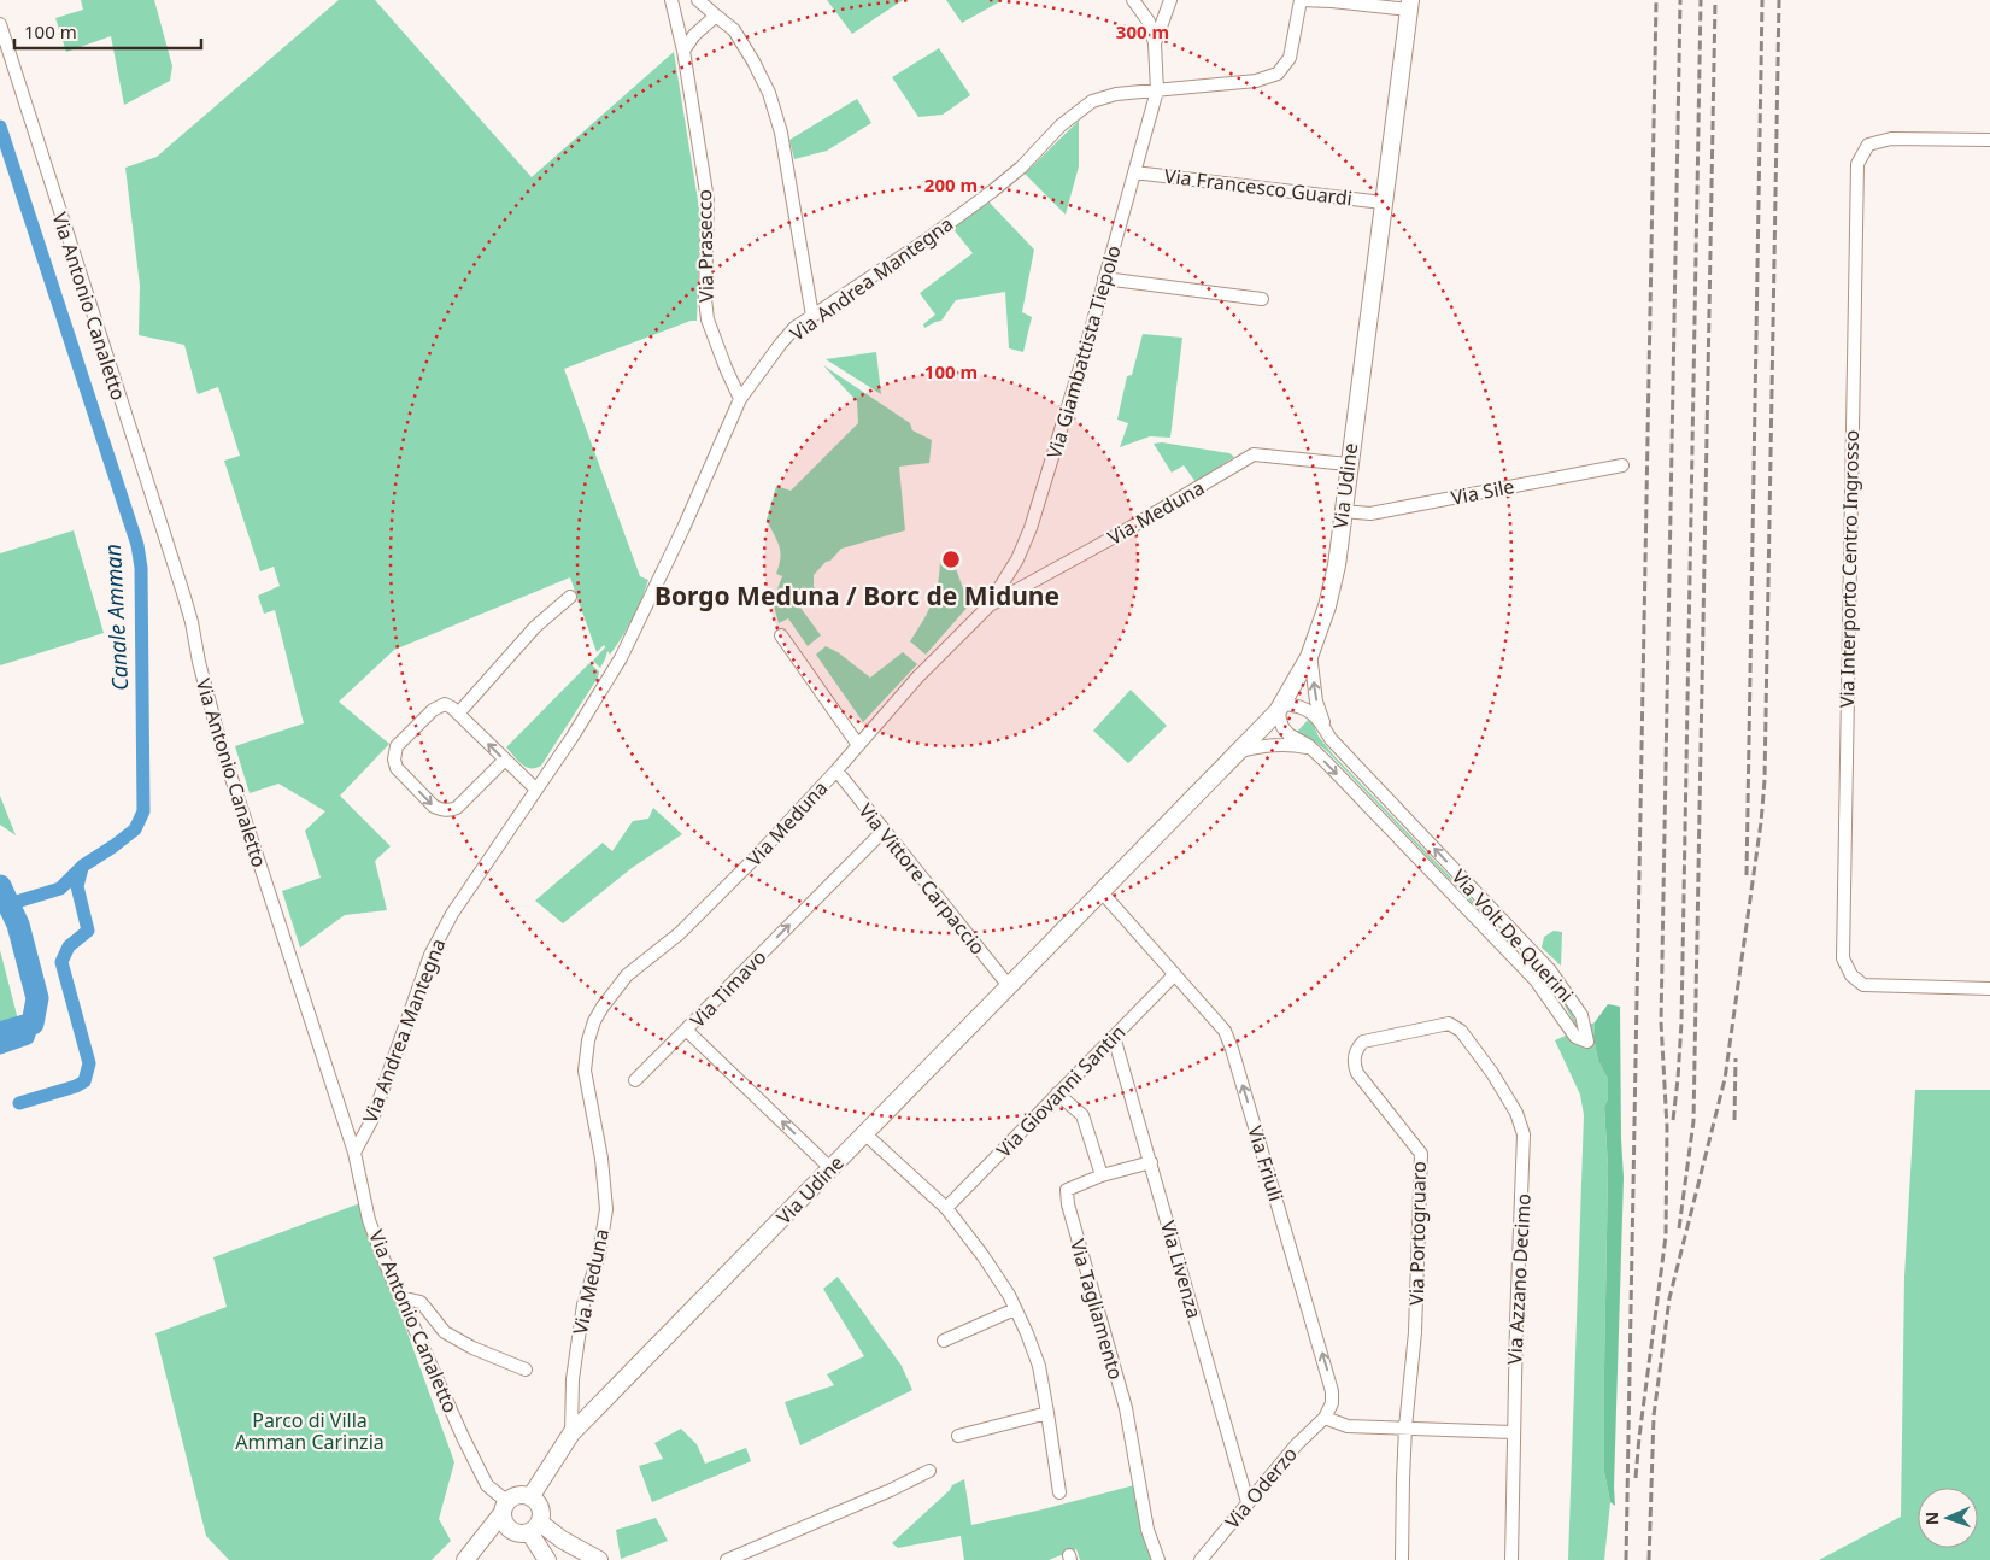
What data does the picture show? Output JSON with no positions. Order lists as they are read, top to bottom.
{
  "streets": {
    "main road": ["Via Udine"],
    "street": [
      "Via Francesco Guardi",
      "Via Prasecco",
      "Via Andrea Mantegna",
      "Via Antonio Canaletto",
      "Via Giambattista Tiepolo",
      "Via Sile",
      "Via Meduna",
      "Via Interporto Centro Ingrosso",
      "Via Vittore Carpaccio",
      "Via Volt De Querini",
      "Via Timavo",
      "Via Giovanni Santin",
      "Via Friuli",
      "Via Portogruaro",
      "Via Livenza",
      "Via Azzano Decimo",
      "Via Tagliamento",
      "Via Oderzo"
    ]
  },
  "crossings": [
    ["Via Francesco Guardi", "Via Giambattista Tiepolo"],
    ["Via Francesco Guardi", "Via Udine"],
    ["Via Prasecco", "Via Andrea Mantegna"],
    ["Via Andrea Mantegna", "Via Antonio Canaletto"],
    ["Via Andrea Mantegna", "Via Giambattista Tiepolo"],
    ["Via Andrea Mantegna", "Via Udine"],
    ["Via Antonio Canaletto", "Via Udine"],
    ["Via Giambattista Tiepolo", "Via Meduna"],
    ["Via Udine", "Via Sile"],
    ["Via Udine", "Via Meduna"],
    ["Via Udine", "Via Vittore Carpaccio"],
    ["Via Udine", "Via Volt De Querini"],
    ["Via Udine", "Via Timavo"],
    ["Via Udine", "Via Friuli"],
    ["Via Meduna", "Via Vittore Carpaccio"],
    ["Via Vittore Carpaccio", "Via Timavo"],
    ["Via Giovanni Santin", "Via Friuli"],
    ["Via Giovanni Santin", "Via Livenza"],
    ["Via Friuli", "Via Oderzo"],
    ["Via Portogruaro", "Via Azzano Decimo"],
    ["Via Livenza", "Via Oderzo"]
  ],
  "one_way": ["Via Friuli"],
  "districts": ["Borgo Meduna / Borc de Midune"],
  "water": ["Canale Amman"],
  "parks": ["Parco di Villa Amman Carinzia"],
  "scale_bar": "100 m",
  "north": "left",
  "rings": ["300 m", "200 m", "100 m"]
}
